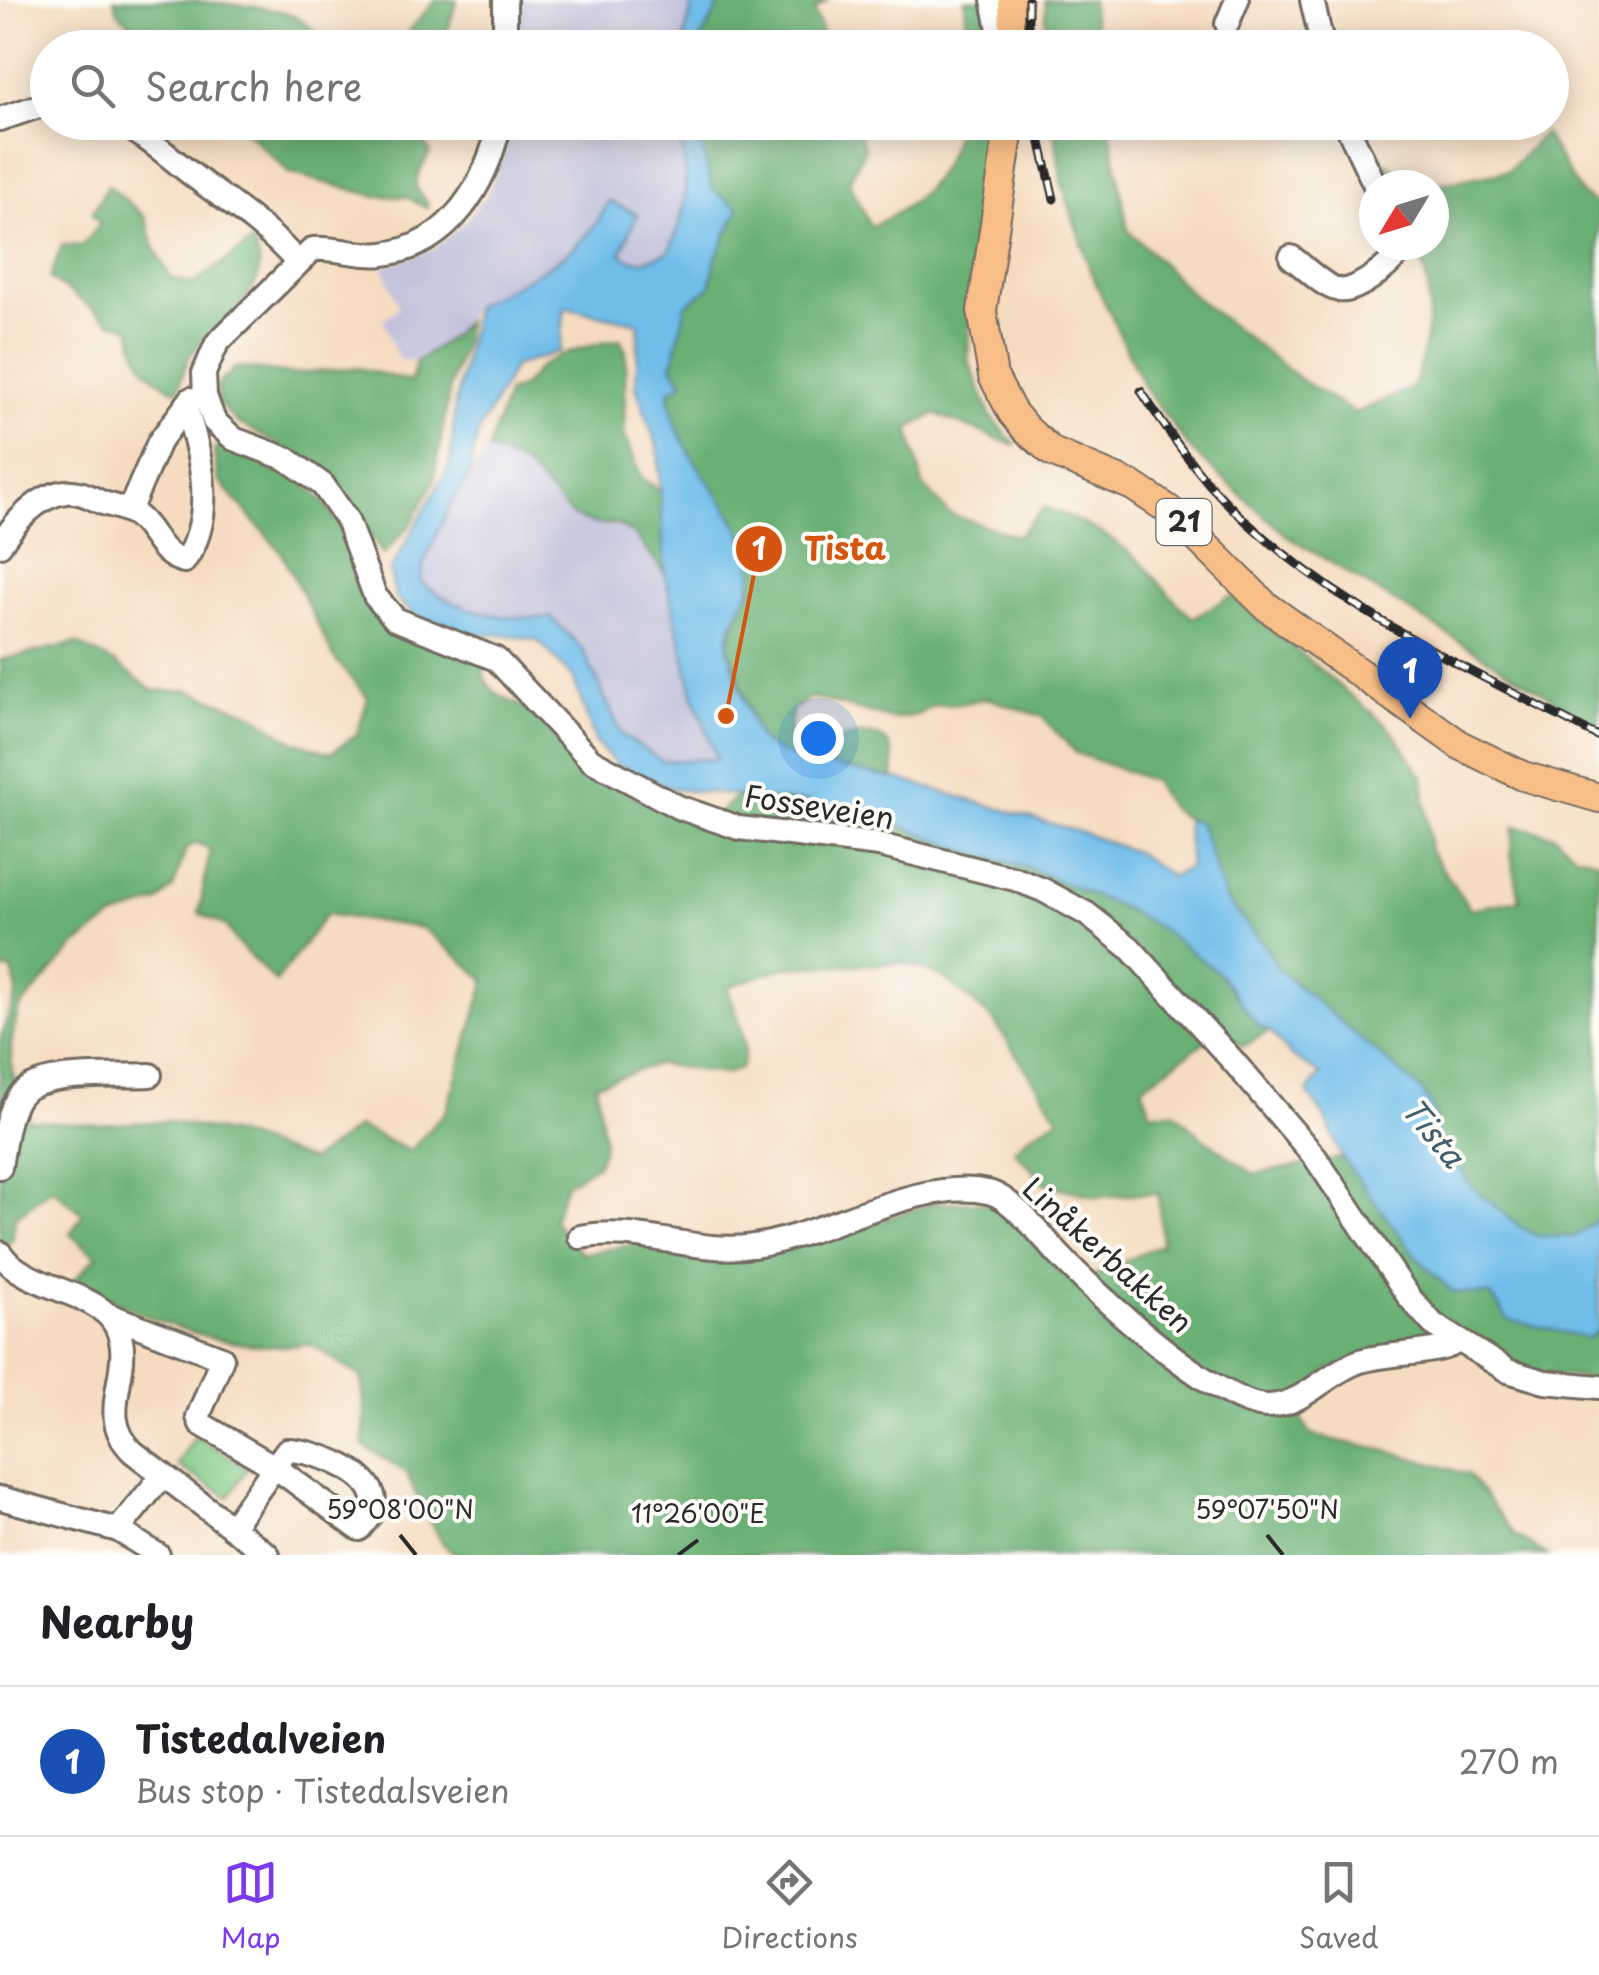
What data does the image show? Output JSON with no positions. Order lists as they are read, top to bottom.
{
  "streets": {
    "main road": ["21"],
    "street": ["Fosseveien", "Linåkerbakken"]
  },
  "crossings": [
    ["Fosseveien", "Linåkerbakken"]
  ],
  "water": ["Tista"],
  "places": ["Tista"],
  "north": "bottom left",
  "page": {
    "search": "Search here",
    "pins": "1",
    "heading": "Nearby",
    "list": [
      {
        "mark": "1",
        "name": "Tistedalveien",
        "note": "Bus stop · Tistedalsveien",
        "value": "270 m"
      }
    ],
    "nav": ["Map", "Directions", "Saved"]
  },
  "coordinates": ["59°08'00\"N", "59°07'50\"N", "11°26'00\"E"]
}
